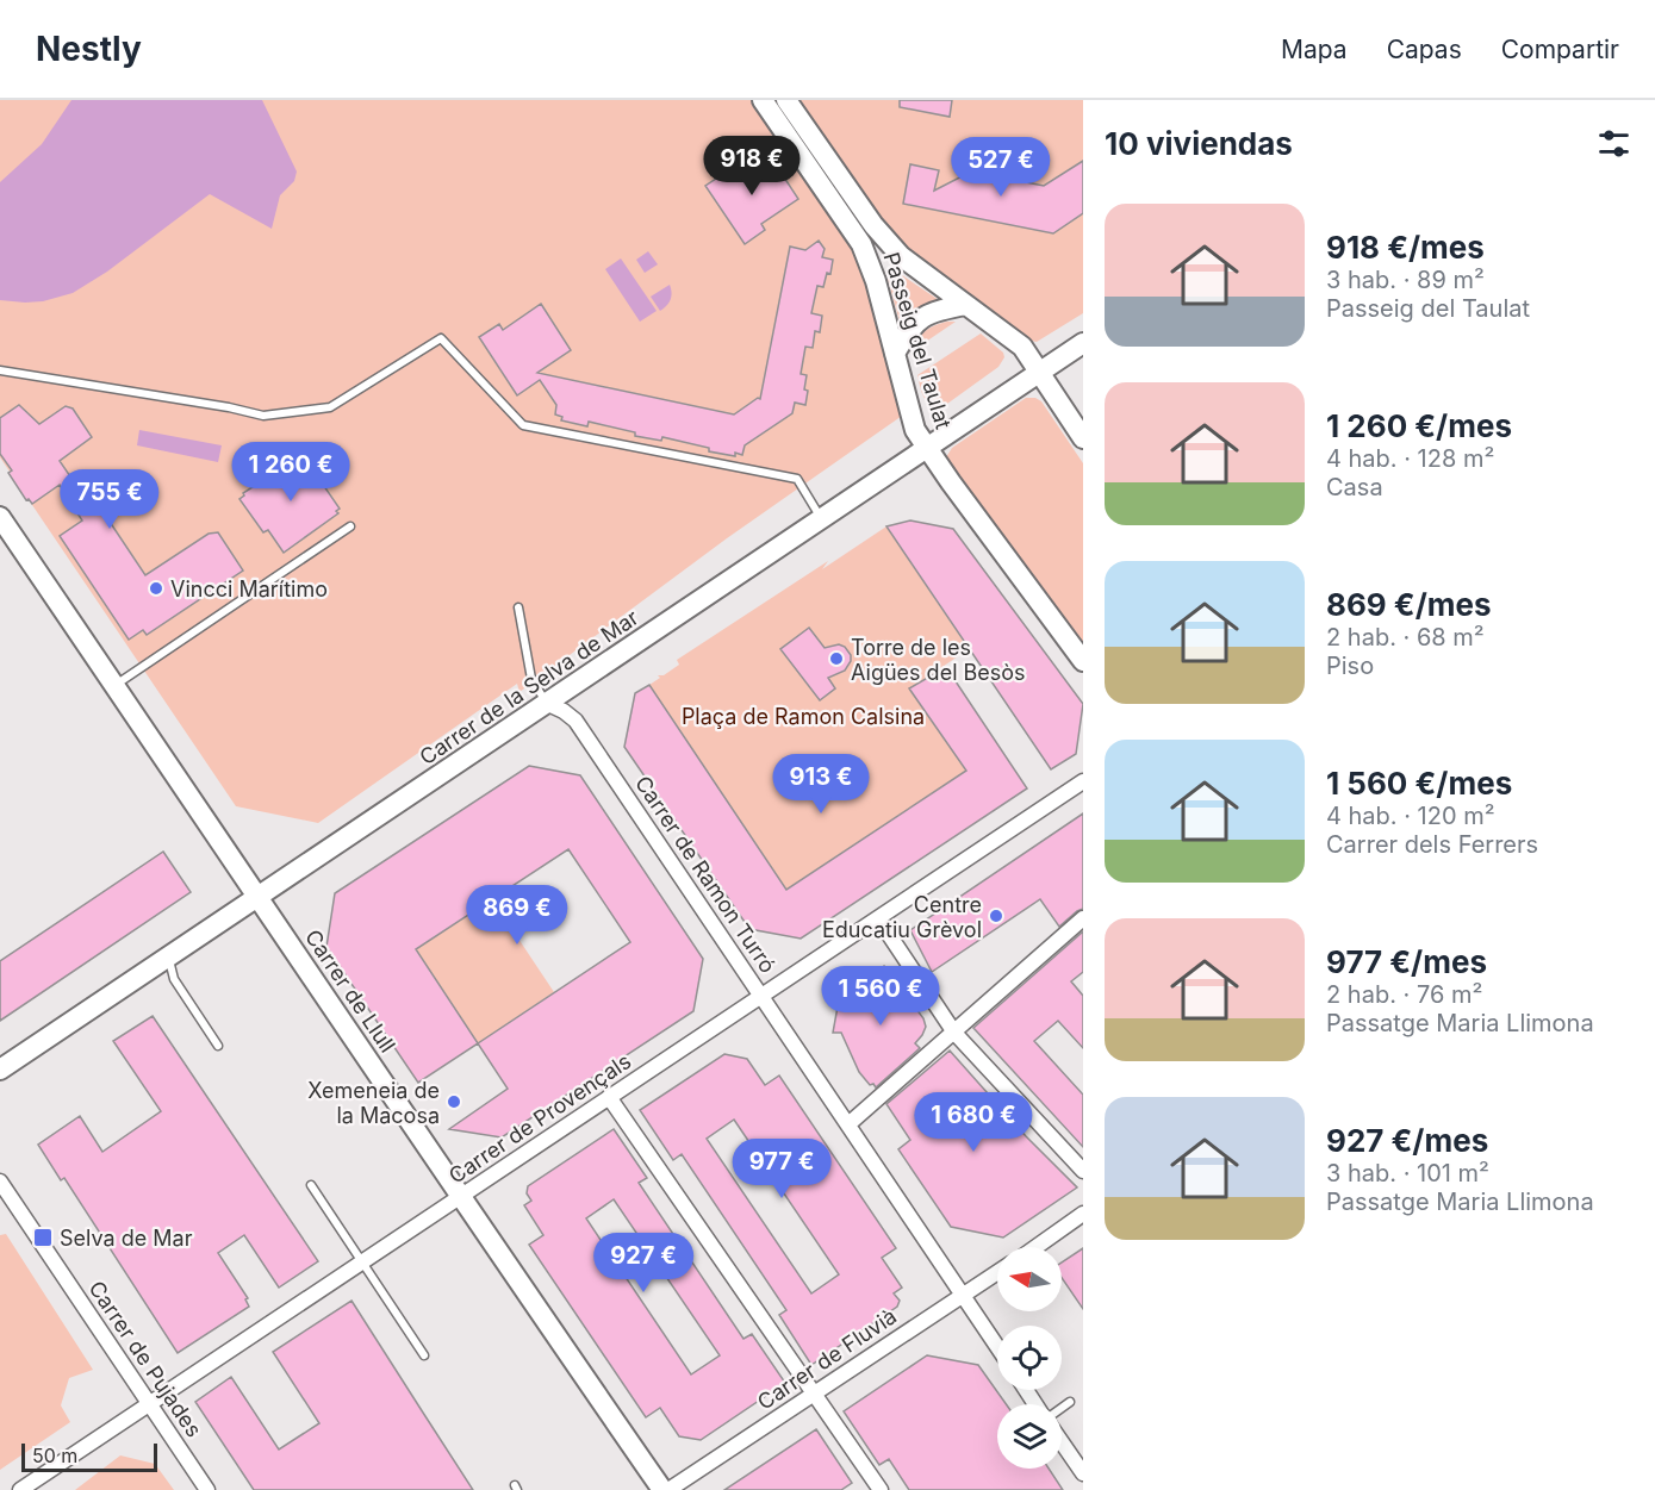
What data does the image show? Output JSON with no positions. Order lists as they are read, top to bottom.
{
  "streets": {
    "street": [
      "Passeig del Taulat",
      "Carrer de la Selva de Mar",
      "Carrer de Ramon Turró",
      "Carrer de Llull",
      "Carrer de Provençals",
      "Carrer de Pujades",
      "Carrer de Fluvià"
    ]
  },
  "crossings": [
    ["Passeig del Taulat", "Carrer de la Selva de Mar"],
    ["Carrer de la Selva de Mar", "Carrer de Ramon Turró"],
    ["Carrer de la Selva de Mar", "Carrer de Llull"],
    ["Carrer de Ramon Turró", "Carrer de Provençals"],
    ["Carrer de Ramon Turró", "Carrer de Fluvià"],
    ["Carrer de Llull", "Carrer de Provençals"],
    ["Carrer de Provençals", "Carrer de Pujades"]
  ],
  "parks": ["Plaça de Ramon Calsina"],
  "places": {
    "other": [
      "Vincci Marítimo",
      "Torre de les Aigües del Besòs",
      "Centre Educatiu Grèvol",
      "Xemeneia de la Macosa"
    ],
    "transit": ["Selva de Mar"]
  },
  "scale_bar": "50 m",
  "north": "left",
  "page": {
    "header": "Nestly",
    "nav": ["Mapa", "Capas", "Compartir"],
    "heading": "10 viviendas",
    "price": [
      "918 €",
      "527 €",
      "1 260 €",
      "755 €",
      "913 €",
      "869 €",
      "1 560 €",
      "1 680 €",
      "977 €",
      "927 €"
    ],
    "list": [
      {
        "name": "918 €/mes",
        "note": "3 hab. · 89 m² · Passeig del Taulat"
      },
      {
        "name": "1 260 €/mes",
        "note": "4 hab. · 128 m² · Casa"
      },
      {
        "name": "869 €/mes",
        "note": "2 hab. · 68 m² · Piso"
      },
      {
        "name": "1 560 €/mes",
        "note": "4 hab. · 120 m² · Carrer dels Ferrers"
      },
      {
        "name": "977 €/mes",
        "note": "2 hab. · 76 m² · Passatge Maria Llimona"
      },
      {
        "name": "927 €/mes",
        "note": "3 hab. · 101 m² · Passatge Maria Llimona"
      }
    ],
    "scale": "50 m"
  }
}
